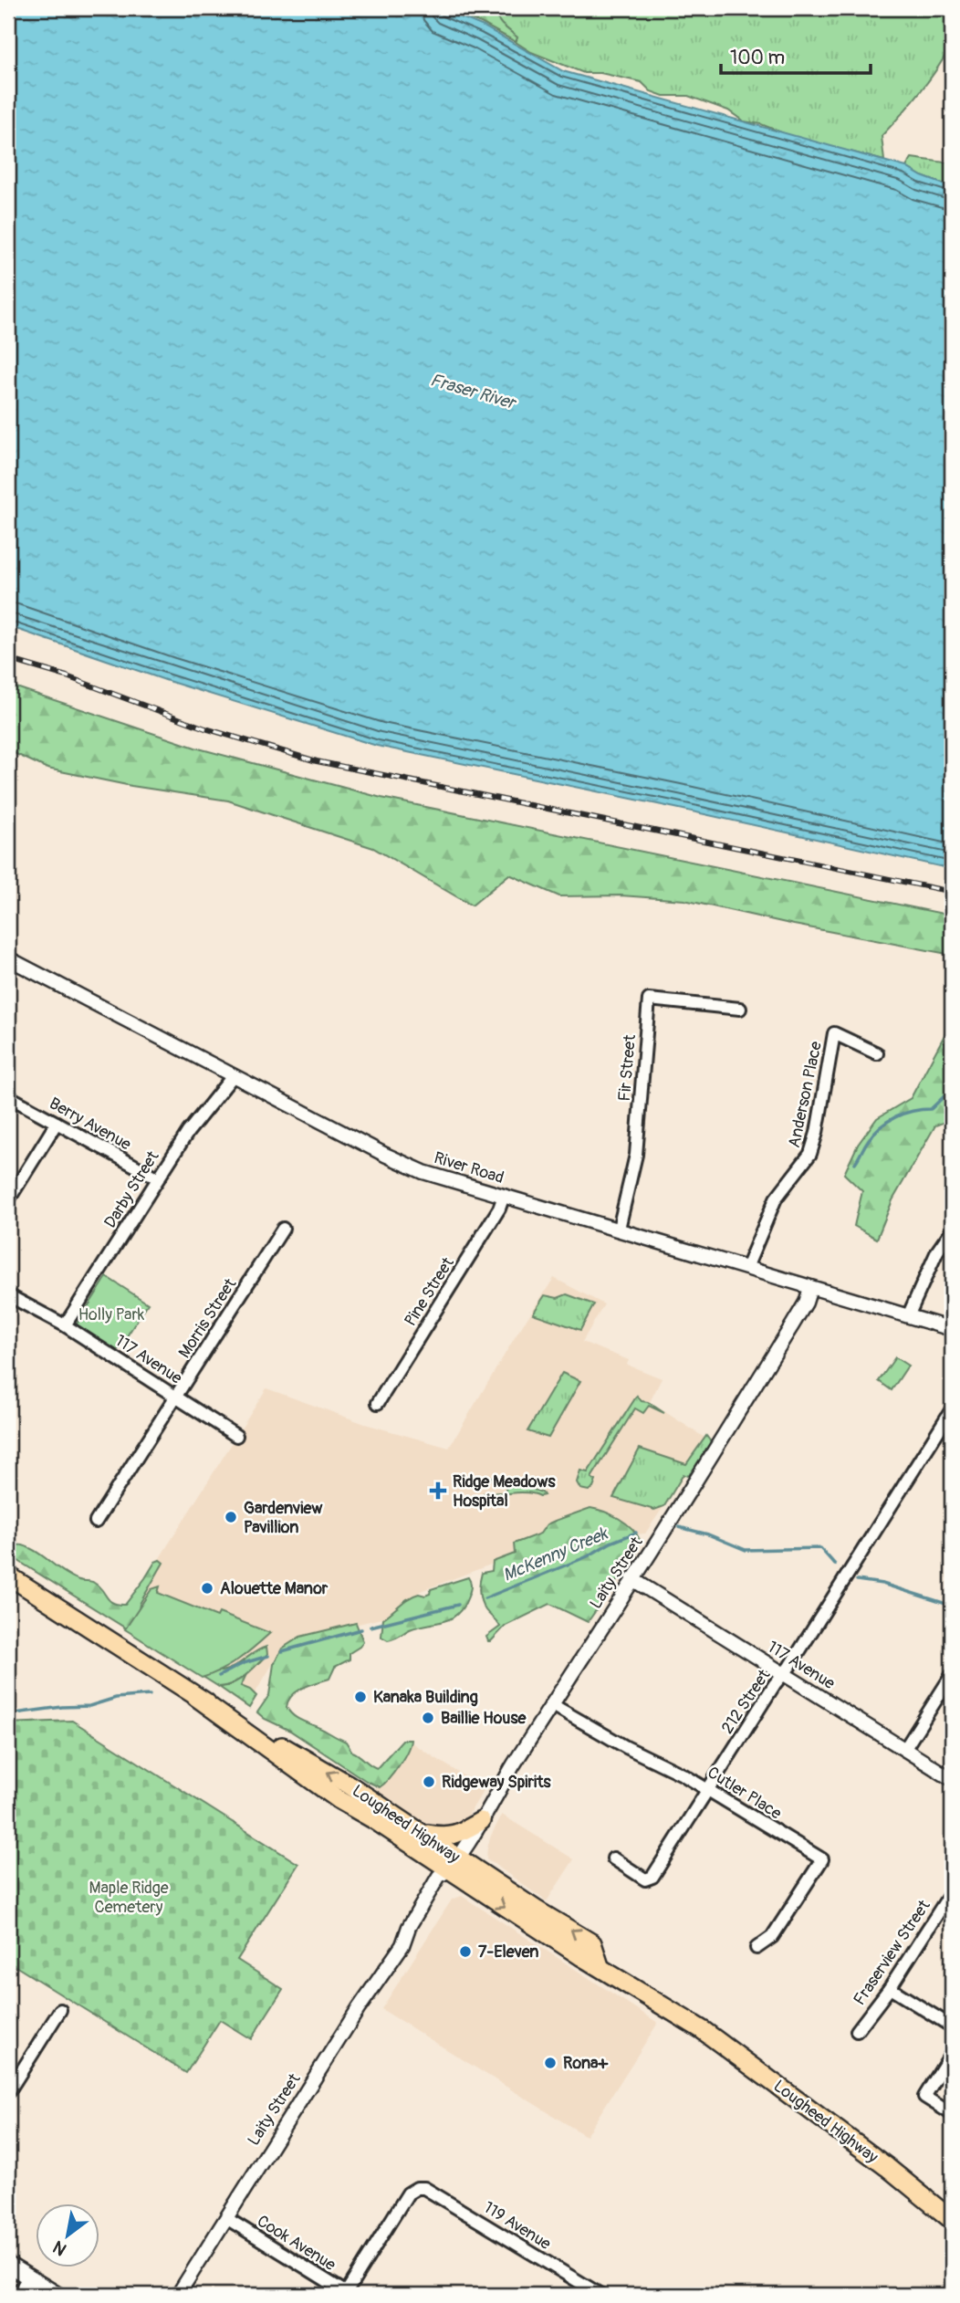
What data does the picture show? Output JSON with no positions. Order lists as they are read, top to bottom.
{
  "streets": {
    "highway": ["Lougheed Highway"],
    "street": [
      "Fir Street",
      "Anderson Place",
      "Berry Avenue",
      "River Road",
      "Darby Street",
      "Pine Street",
      "Morris Street",
      "117 Avenue",
      "Laity Street",
      "212 Street",
      "Cutler Place",
      "Fraserview Street",
      "119 Avenue",
      "Cook Avenue"
    ]
  },
  "crossings": [
    ["Fir Street", "River Road"],
    ["Anderson Place", "River Road"],
    ["Berry Avenue", "Darby Street"],
    ["River Road", "Darby Street"],
    ["River Road", "Pine Street"],
    ["River Road", "Laity Street"],
    ["Darby Street", "117 Avenue"],
    ["Morris Street", "117 Avenue"],
    ["117 Avenue", "Laity Street"],
    ["117 Avenue", "212 Street"],
    ["Laity Street", "Cutler Place"],
    ["Laity Street", "Lougheed Highway"],
    ["Laity Street", "Cook Avenue"],
    ["212 Street", "Cutler Place"],
    ["119 Avenue", "Cook Avenue"]
  ],
  "water": ["Fraser River", "McKenny Creek"],
  "parks": ["Holly Park", "Maple Ridge Cemetery"],
  "places": {
    "health": ["Ridge Meadows Hospital"],
    "other": [
      "Gardenview Pavillion",
      "Alouette Manor",
      "Kanaka Building",
      "Baillie House",
      "Ridgeway Spirits",
      "7-Eleven",
      "Rona+"
    ]
  },
  "scale_bar": "100 m",
  "north": "bottom left"
}
